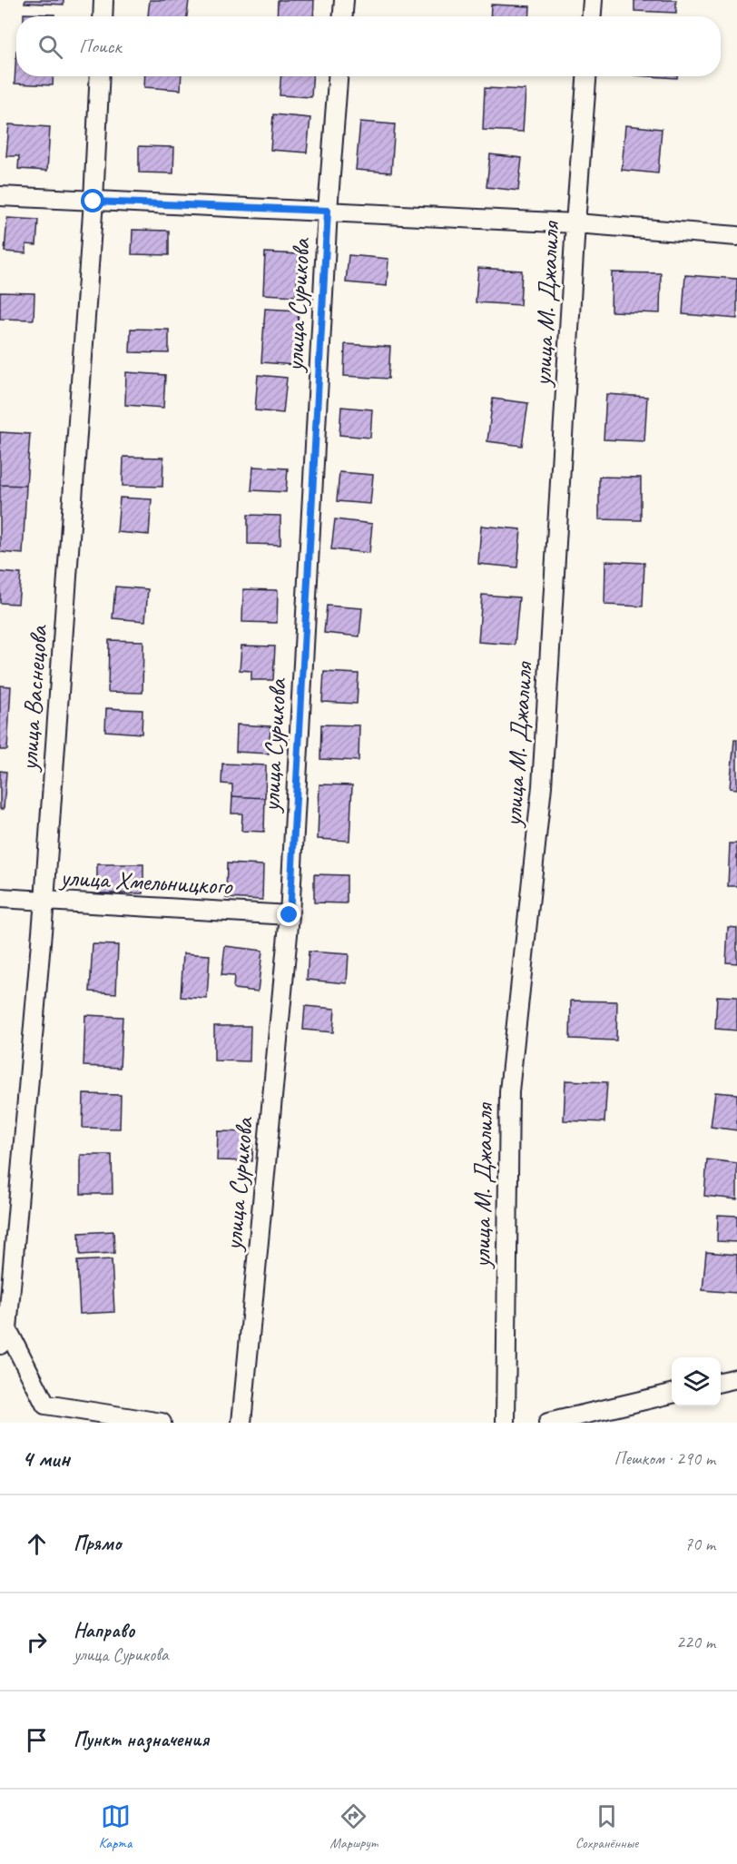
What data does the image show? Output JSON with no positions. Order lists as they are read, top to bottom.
{
  "streets": {
    "street": [
      "улица М. Джалиля",
      "улица Сурикова",
      "улица Васнецова",
      "улица Хмельницкого"
    ]
  },
  "crossings": [
    ["улица Сурикова", "улица Хмельницкого"],
    ["улица Васнецова", "улица Хмельницкого"]
  ],
  "page": {
    "search": "Поиск",
    "heading": ["4 мин", "Пешком · 290 m"],
    "list": [
      ["Прямо", "70 m"],
      ["Направо", "улица Сурикова", "220 m"],
      "Пункт назначения"
    ],
    "nav": ["Карта", "Маршрут", "Сохранённые"]
  }
}
